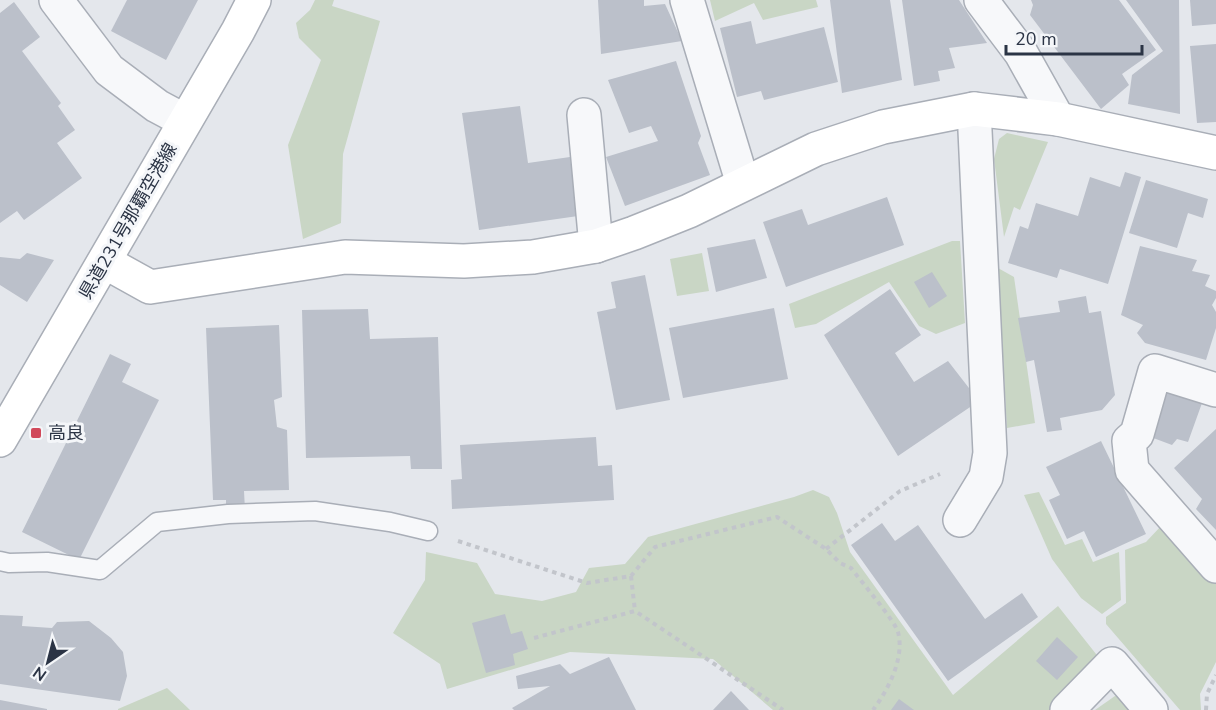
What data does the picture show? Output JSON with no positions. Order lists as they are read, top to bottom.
{
  "streets": {
    "street": ["県道231号那覇空港線"]
  },
  "places": {
    "transit": ["高良"]
  },
  "scale_bar": "20 m",
  "north": "bottom left"
}
